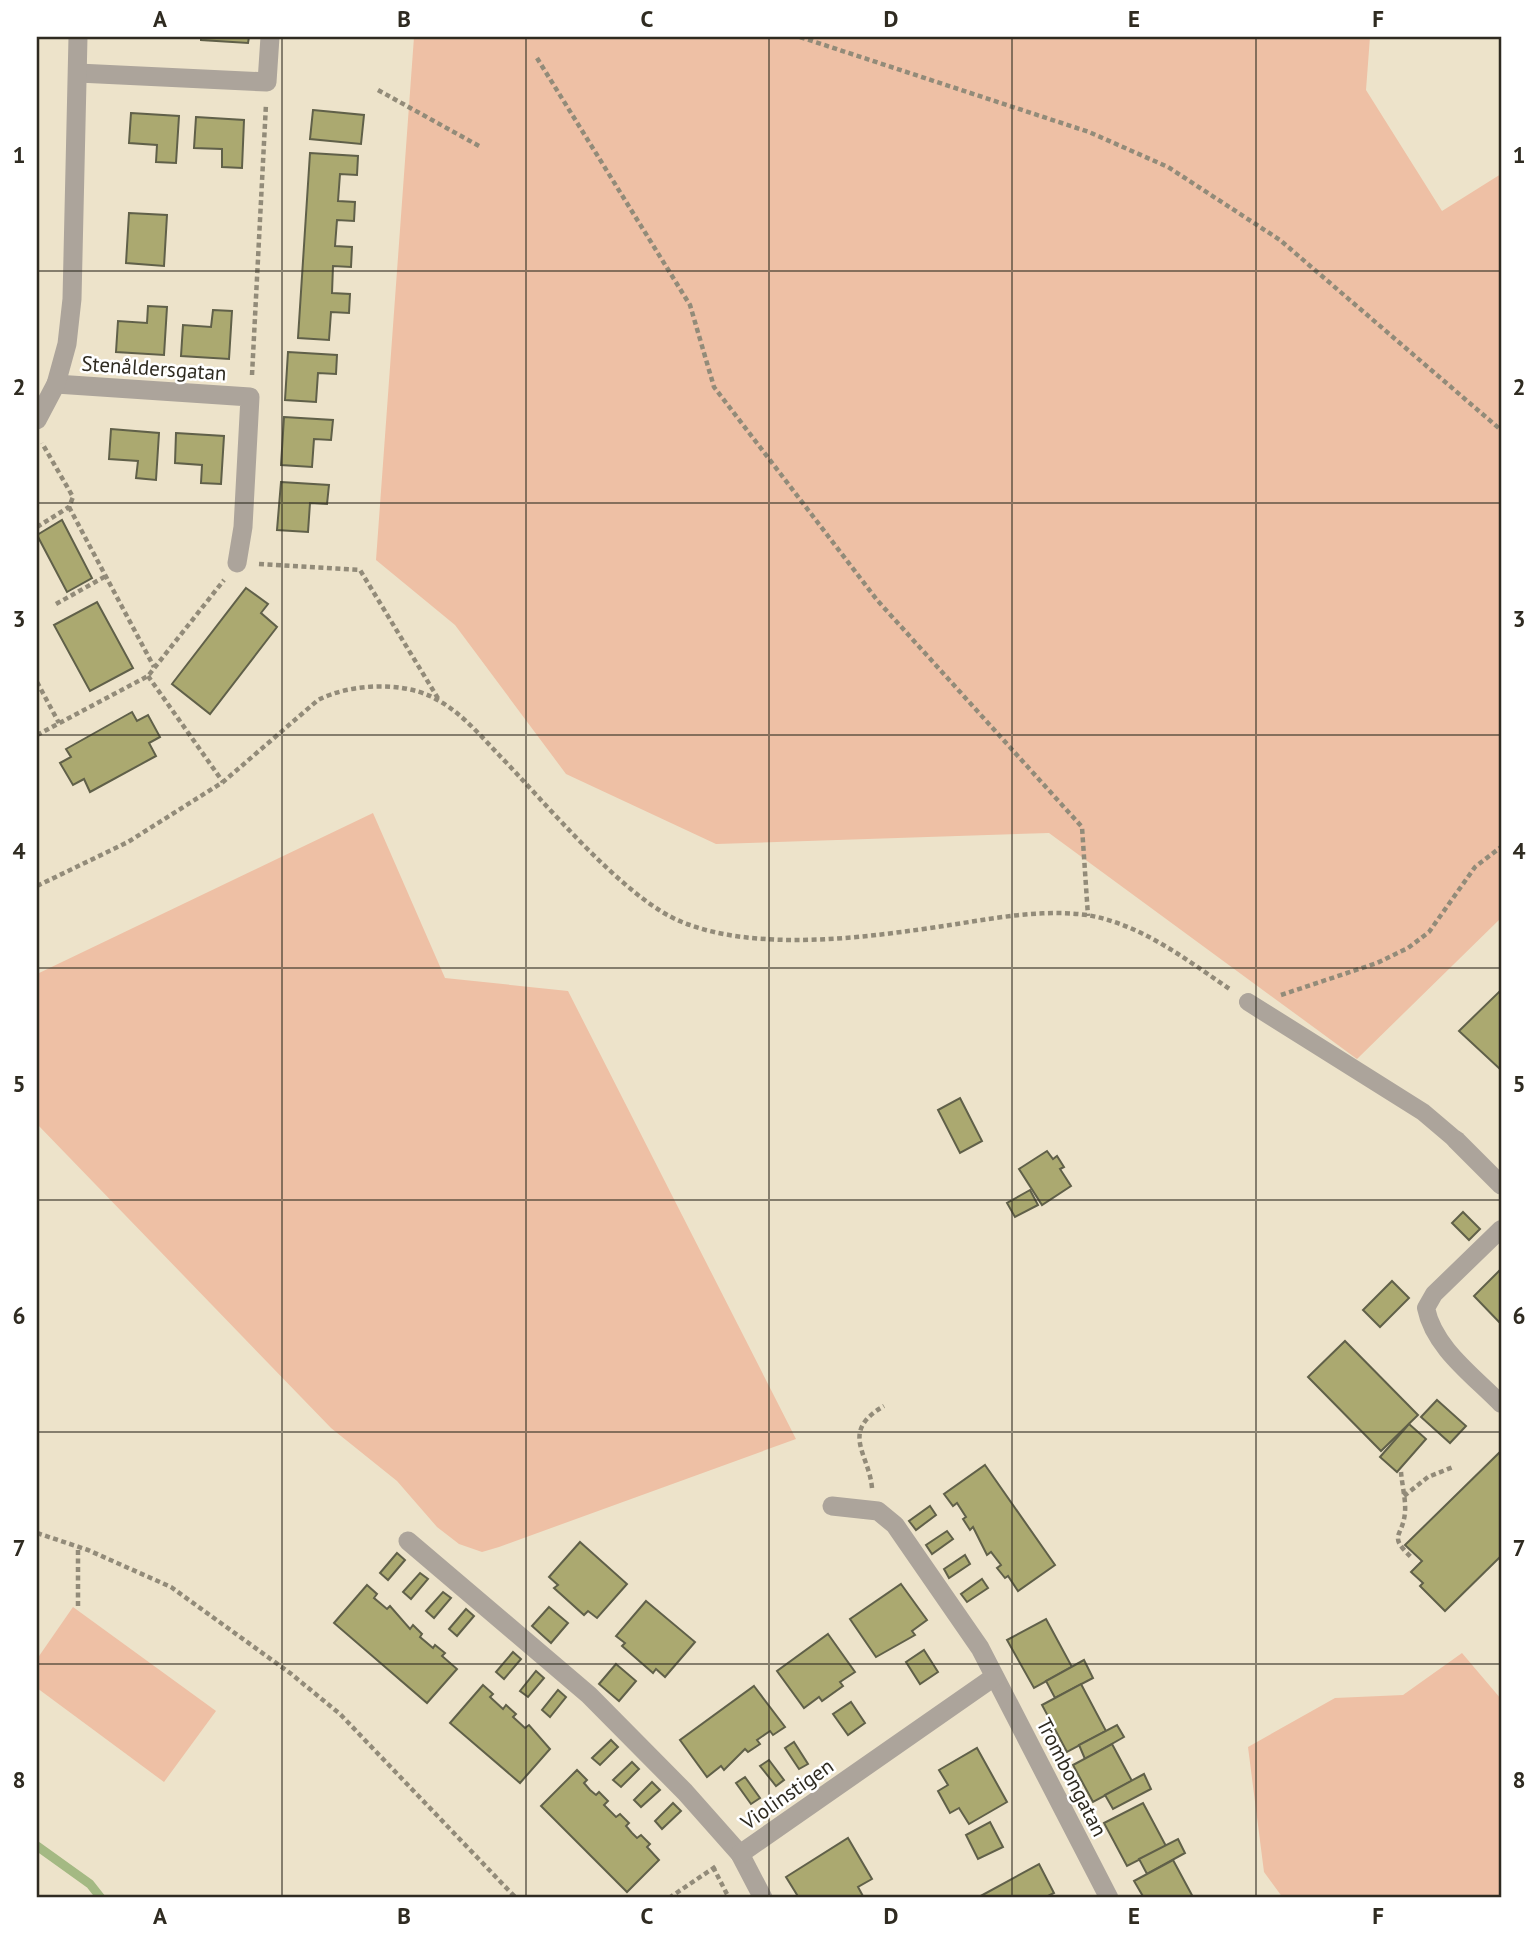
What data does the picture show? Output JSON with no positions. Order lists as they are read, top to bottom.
{
  "streets": {
    "street": ["Stenåldersgatan", "Trombongatan", "Violinstigen"]
  },
  "crossings": [
    ["Trombongatan", "Violinstigen"]
  ],
  "grid": {
    "columns": [
      "A",
      "B",
      "C",
      "D",
      "E",
      "F"
    ],
    "rows": [
      "1",
      "2",
      "3",
      "4",
      "5",
      "6",
      "7",
      "8"
    ]
  }
}
